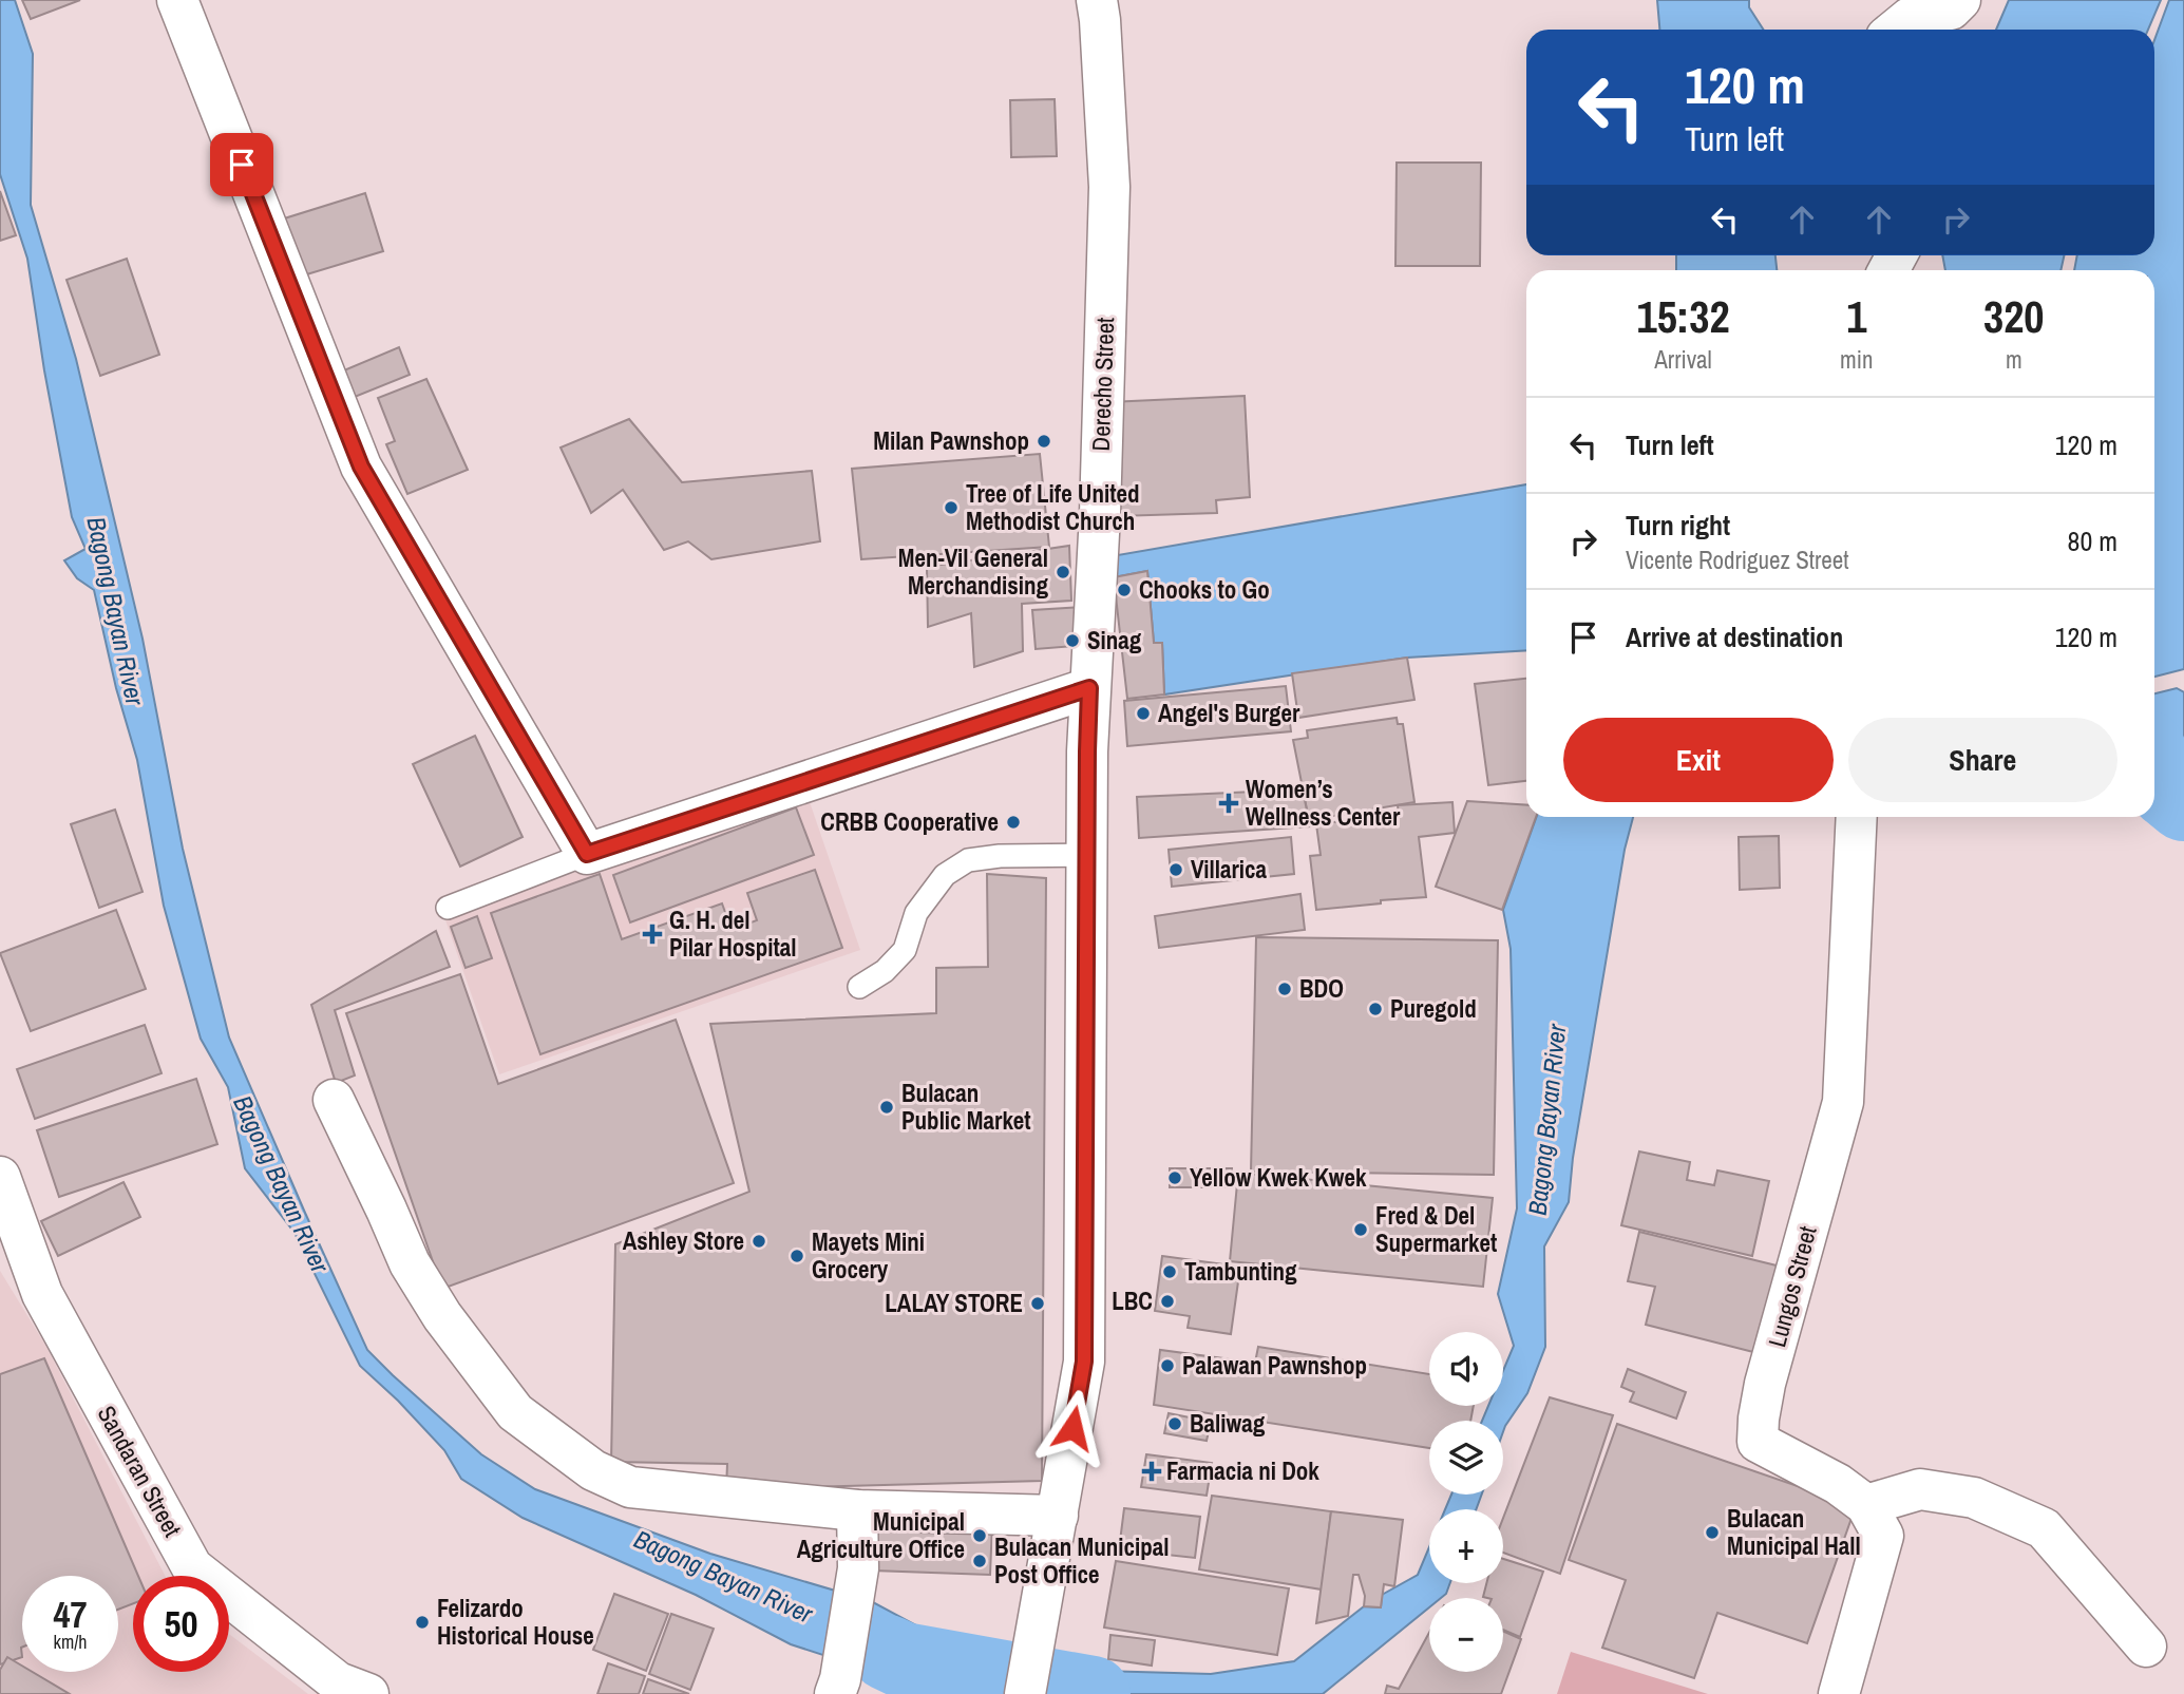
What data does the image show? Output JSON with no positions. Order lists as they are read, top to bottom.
{
  "streets": {
    "street": ["Derecho Street", "Lungos Street", "Sandaran Street"]
  },
  "water": ["Bagong Bayan River"],
  "places": {
    "other": [
      "Milan Pawnshop",
      "Tree of Life United Methodist Church",
      "Men-Vil General Merchandising",
      "Chooks to Go",
      "Sinag",
      "Angel's Burger",
      "CRBB Cooperative",
      "Villarica",
      "BDO",
      "Puregold",
      "Bulacan Public Market",
      "Yellow Kwek Kwek",
      "Fred & Del Supermarket",
      "Ashley Store",
      "Mayets Mini Grocery",
      "Tambunting",
      "LBC",
      "LALAY STORE",
      "Palawan Pawnshop",
      "Baliwag",
      "Bulacan Municipal Hall",
      "Municipal Agriculture Office",
      "Bulacan Municipal Post Office",
      "Felizardo Historical House"
    ],
    "health": ["Women’s Wellness Center", "G. H. del Pilar Hospital", "Farmacia ni Dok"]
  },
  "page": {
    "turn": ["120 m", "Turn left"],
    "eta": [
      "15:32",
      "Arrival",
      "1",
      "min",
      "320",
      "m"
    ],
    "list": [
      {
        "name": "Turn left",
        "value": "120 m"
      },
      {
        "name": "Turn right",
        "note": "Vicente Rodriguez Street",
        "value": "80 m"
      },
      {
        "name": "Arrive at destination",
        "value": "120 m"
      }
    ],
    "buttons": ["Exit", "Share"],
    "map_buttons": ["+", "−"],
    "speed": "47 km/h",
    "limit": "50"
  }
}
